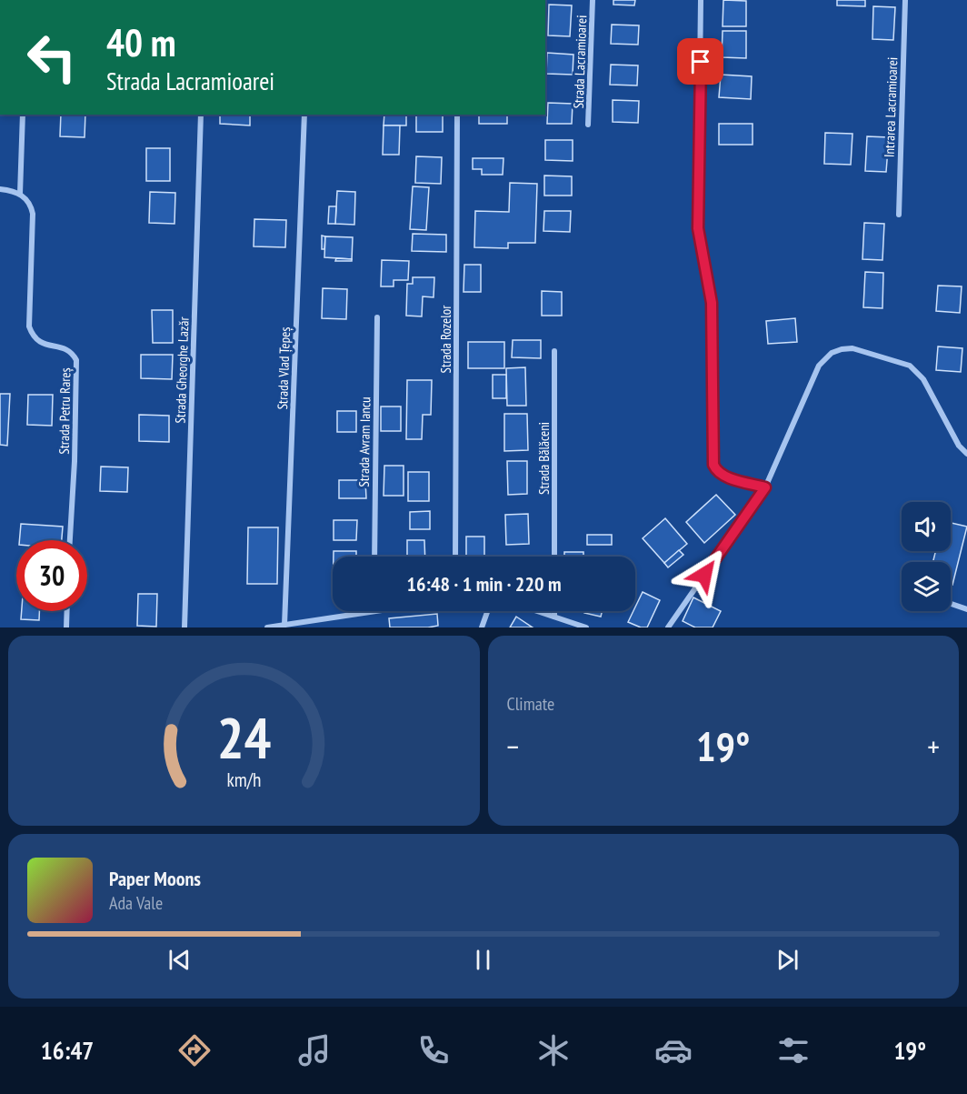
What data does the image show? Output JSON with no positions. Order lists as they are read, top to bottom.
{
  "streets": {
    "street": [
      "Strada Lacramioarei",
      "Intrarea Lacramioarei",
      "Strada Rozelor",
      "Strada Vlad Țepeș",
      "Strada Gheorghe Lazăr",
      "Strada Petru Rareș",
      "Strada Avram Iancu",
      "Strada Bălăceni"
    ]
  },
  "page": {
    "turn": ["40 m", "Strada Lacramioarei"],
    "limit": "30",
    "trip": "16:48 · 1 min · 220 m",
    "tile": "Climate",
    "heat": ["−", "19°", "+"],
    "song": ["Paper Moons", "Ada Vale"],
    "tabs": ["16:47", "19°"],
    "gauge": ["24", "km/h"]
  }
}
